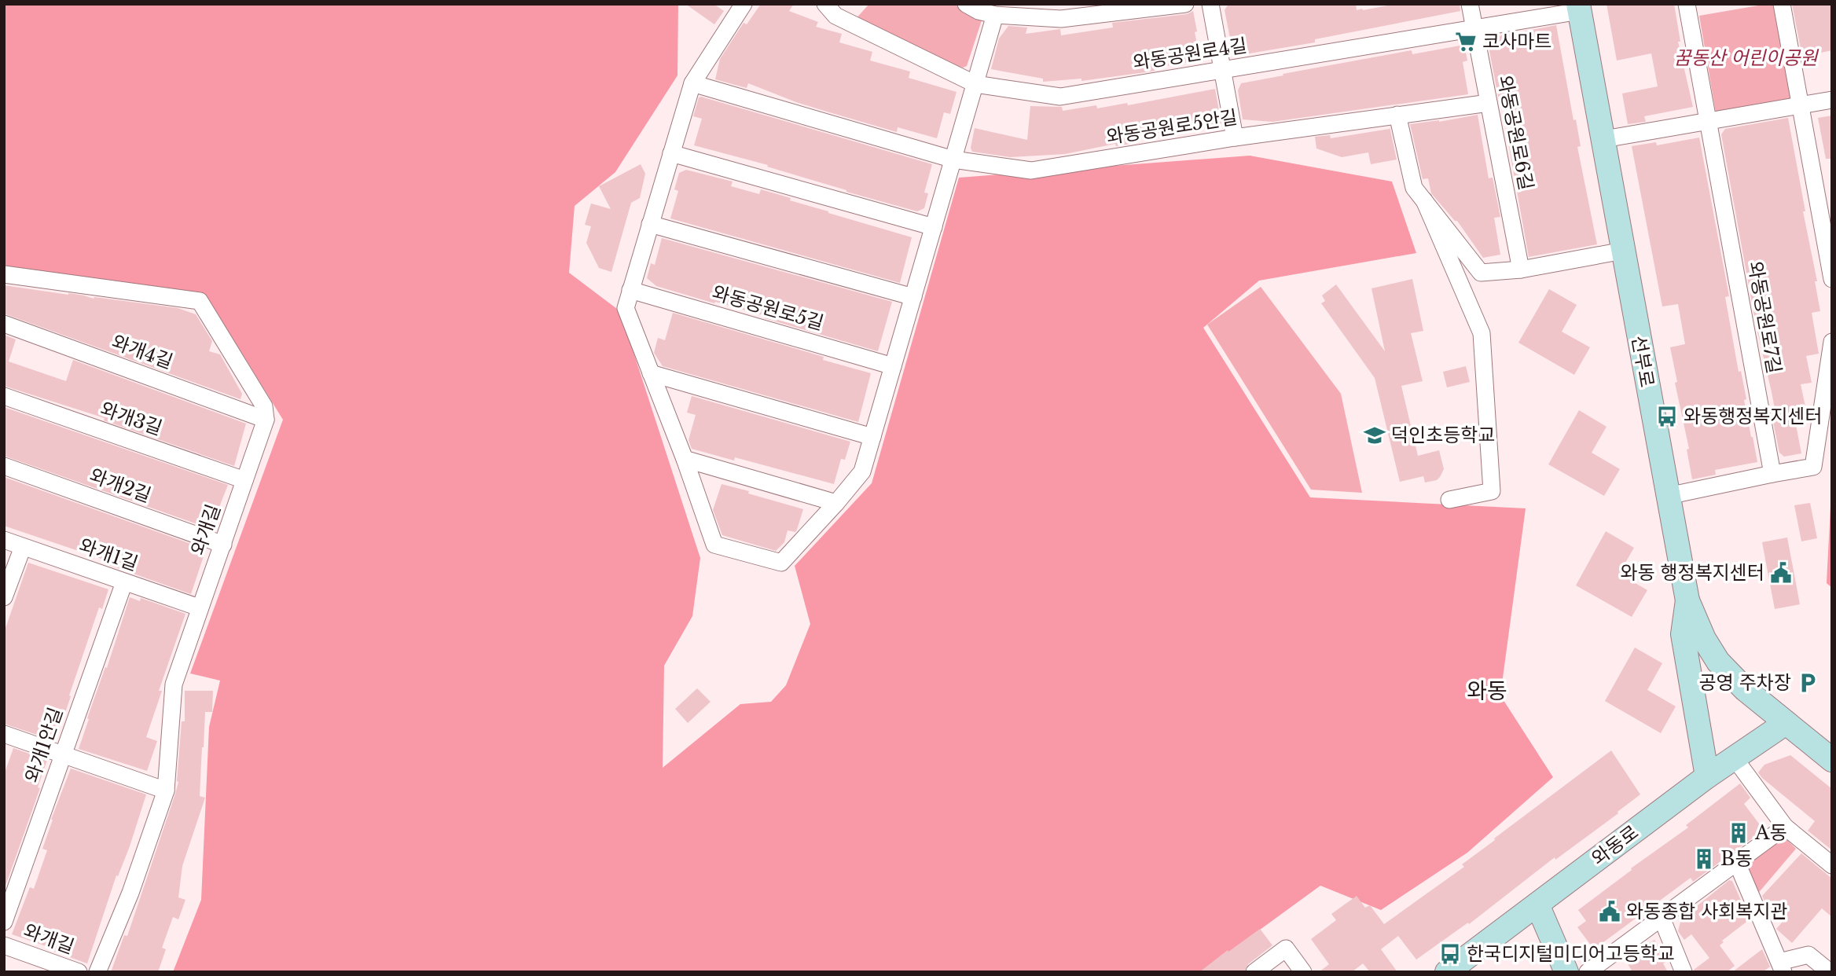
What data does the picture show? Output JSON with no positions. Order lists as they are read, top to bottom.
{
  "streets": {
    "main road": ["선부로", "와동로"],
    "street": [
      "와동공원로4길",
      "와동공원로5안길",
      "와동공원로6길",
      "와동공원로5길",
      "와동공원로7길",
      "와개4길",
      "와개3길",
      "와개2길",
      "와개길",
      "와개1길",
      "와개1안길"
    ]
  },
  "crossings": [
    ["와동공원로4길", "와동공원로6길"],
    ["와동공원로4길", "선부로"],
    ["와동공원로5안길", "와동공원로6길"],
    ["와개4길", "와개길"],
    ["선부로", "와동로"],
    ["와개3길", "와개길"],
    ["와개2길", "와개길"],
    ["와개길", "와개1길"],
    ["와개1길", "와개1안길"]
  ],
  "districts": ["와동"],
  "parks": ["꿈동산 어린이공원"],
  "places": {
    "supermarket": ["코사마트"],
    "bus stop": ["와동행정복지센터", "한국디지털미디어고등학교"],
    "school or university": ["덕인초등학교"],
    "public building": ["와동 행정복지센터", "와동종합 사회복지관"],
    "parking": ["공영 주차장"],
    "building": ["A동", "B동"]
  }
}
